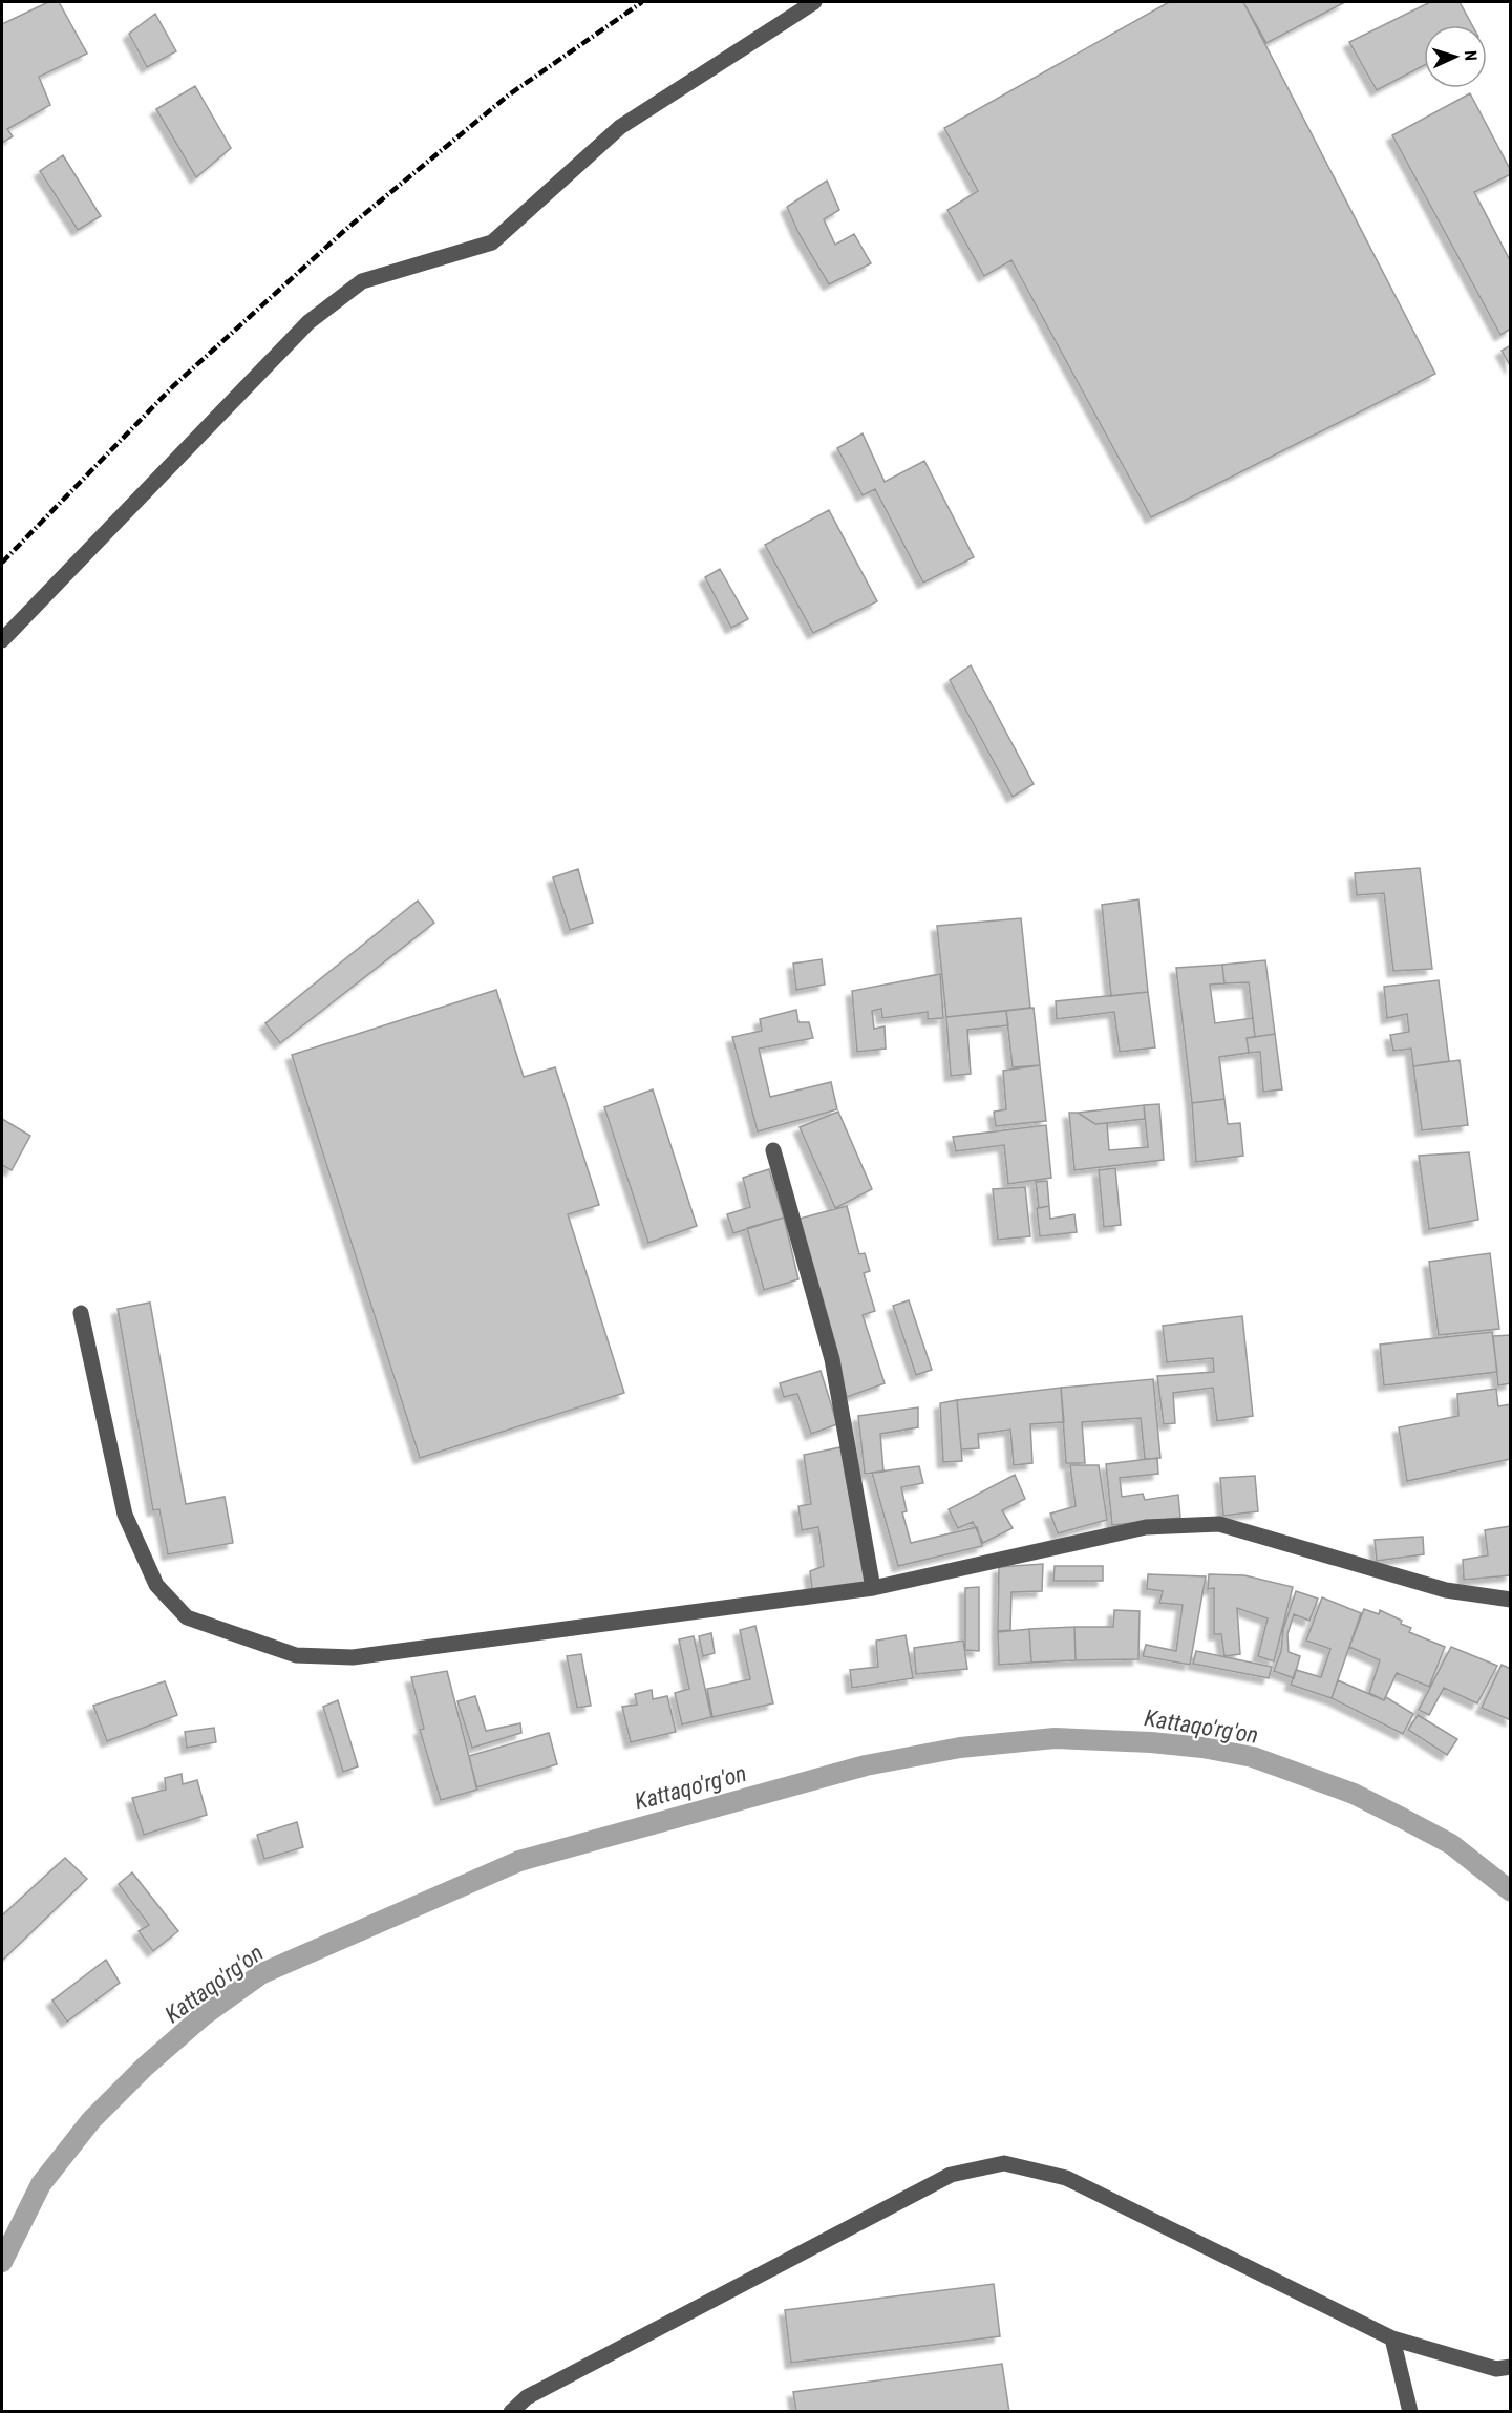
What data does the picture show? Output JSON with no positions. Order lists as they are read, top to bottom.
{
  "water": ["Kattaqo'rg'on"],
  "north": "right"
}
